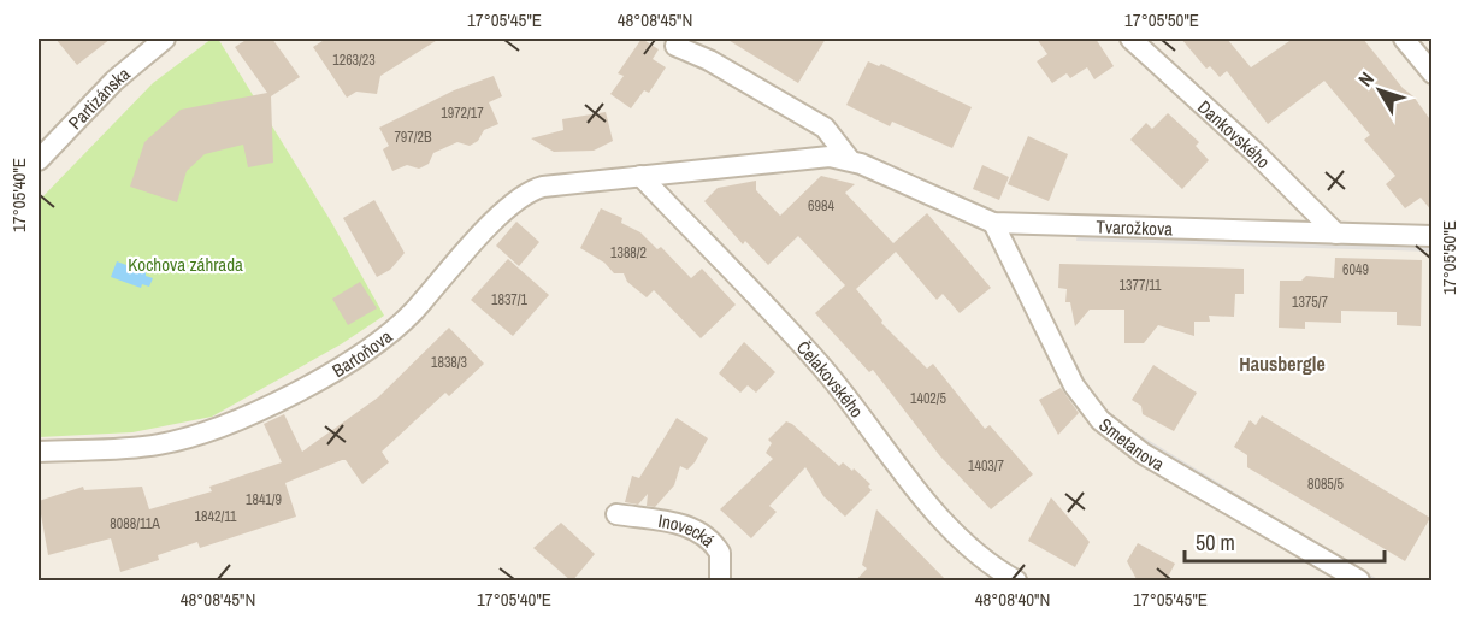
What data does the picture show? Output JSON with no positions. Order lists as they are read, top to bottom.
{
  "streets": {
    "street": [
      "Partizánska",
      "Dankovského",
      "Tvarožkova",
      "Bartoňova",
      "Čelakovského",
      "Smetanova",
      "Inovecká"
    ]
  },
  "crossings": [
    ["Dankovského", "Tvarožkova"],
    ["Tvarožkova", "Bartoňova"],
    ["Tvarožkova", "Čelakovského"],
    ["Tvarožkova", "Smetanova"],
    ["Bartoňova", "Čelakovského"]
  ],
  "districts": ["Hausbergle"],
  "parks": ["Kochova záhrada"],
  "house_numbers": [
    "1263/23",
    "1972/17",
    "797/2B",
    "6984",
    "1388/2",
    "6049",
    "1377/11",
    "1837/1",
    "1375/7",
    "1838/3",
    "1402/5",
    "1403/7",
    "8085/5",
    "1841/9",
    "1842/11",
    "8088/11A"
  ],
  "scale_bar": "50 m",
  "north": "top left",
  "coordinates": [
    "17°05'45\"E",
    "48°08'45\"N",
    "17°05'50\"E",
    "17°05'40\"E",
    "48°08'40\"N"
  ]
}
